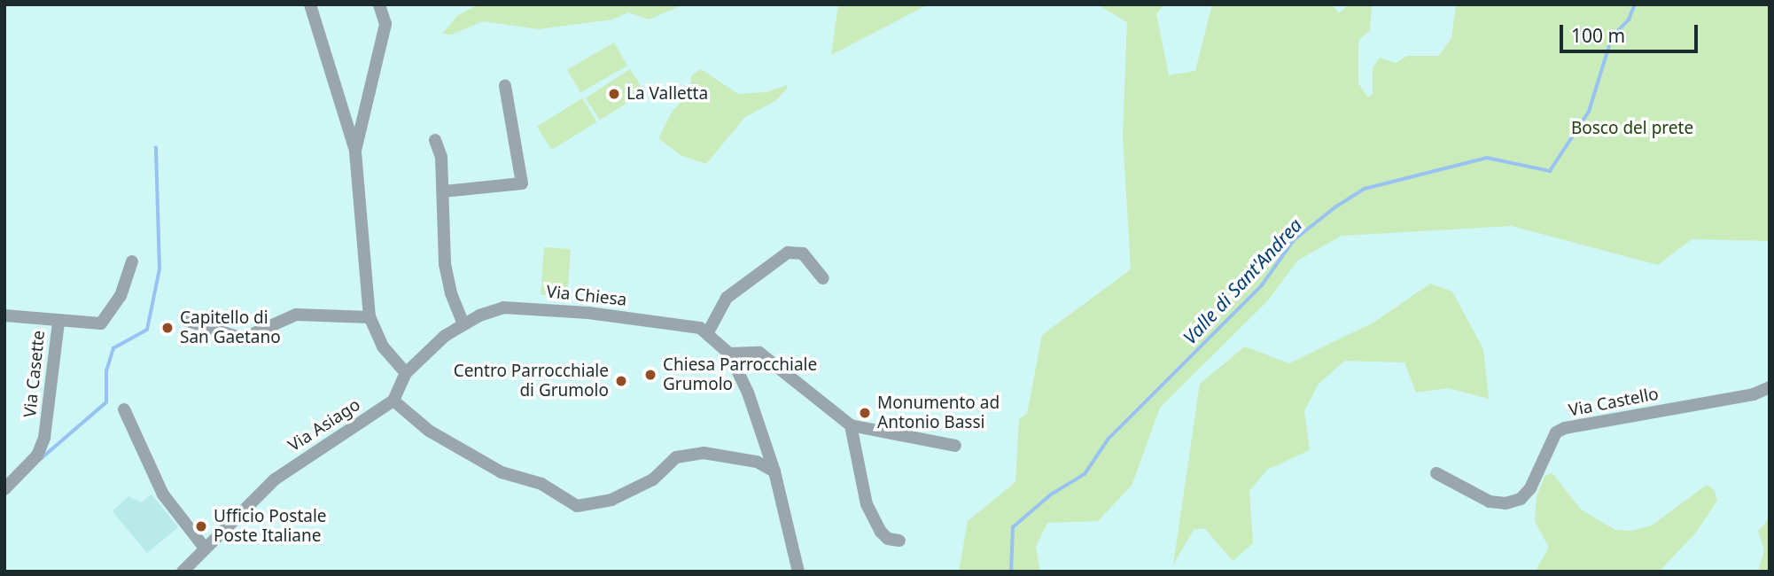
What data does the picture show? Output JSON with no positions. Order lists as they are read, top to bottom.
{
  "streets": {
    "street": [
      "Via Chiesa",
      "Via Casette",
      "Via Castello",
      "Via Asiago"
    ]
  },
  "water": ["Valle di Sant'Andrea"],
  "parks": ["Bosco del prete"],
  "places": [
    "La Valletta",
    "Capitello di San Gaetano",
    "Chiesa Parrocchiale Grumolo",
    "Centro Parrocchiale di Grumolo",
    "Monumento ad Antonio Bassi",
    "Ufficio Postale Poste Italiane"
  ],
  "scale_bar": "100 m"
}
